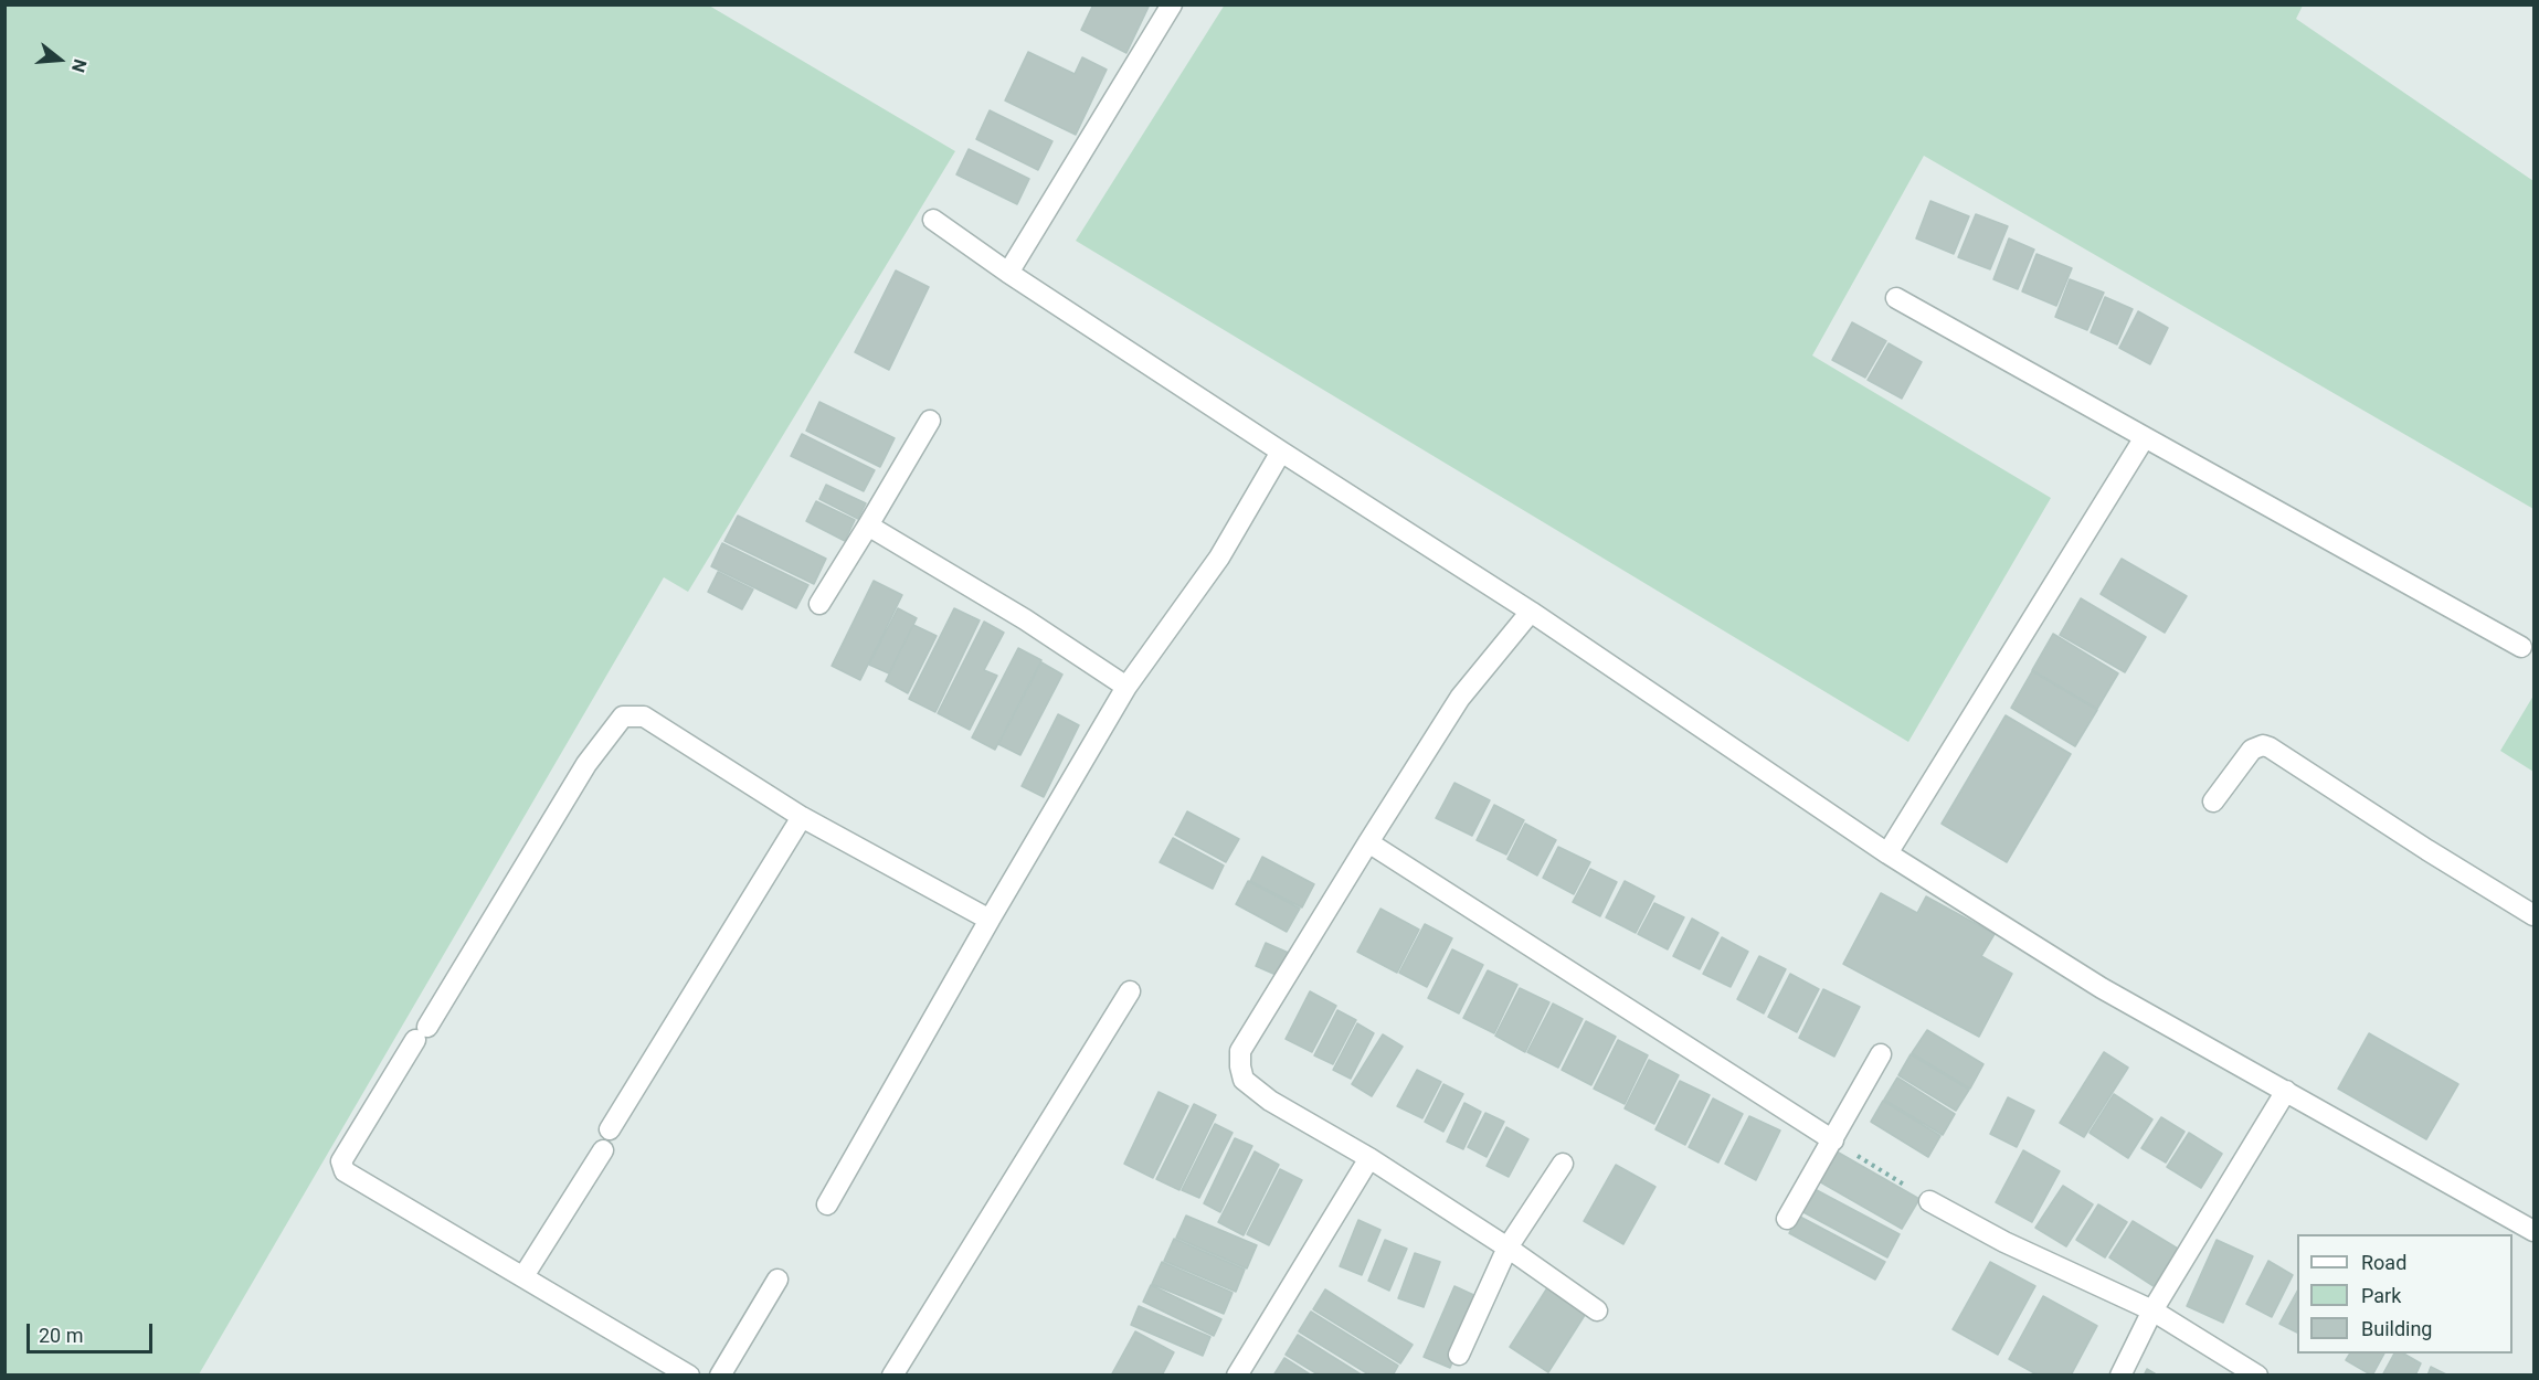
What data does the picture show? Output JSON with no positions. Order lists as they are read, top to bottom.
{
  "legend": ["Road", "Park", "Building"],
  "scale_bar": "20 m",
  "north": "right"
}
